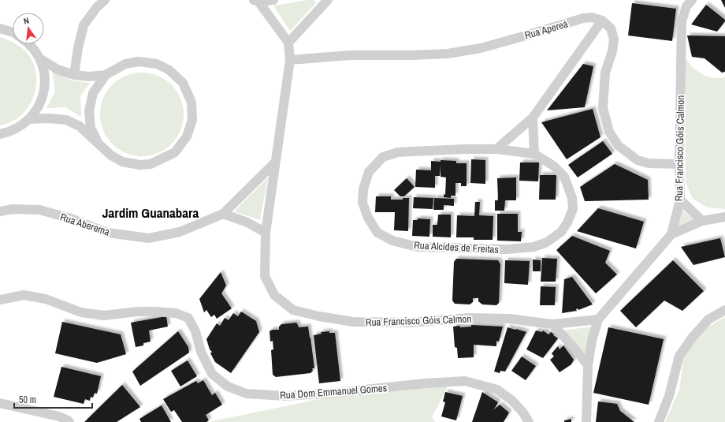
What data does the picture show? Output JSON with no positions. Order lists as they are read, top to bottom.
{
  "streets": {
    "street": [
      "Rua Apereá",
      "Rua Francisco Góis Calmon",
      "Rua Aberema",
      "Rua Alcides de Freitas",
      "Rua Dom Emmanuel Gomes"
    ]
  },
  "crossings": [
    ["Rua Francisco Góis Calmon", "Rua Aberema"]
  ],
  "districts": ["Jardim Guanabara"],
  "scale_bar": "50 m",
  "north": "top"
}
